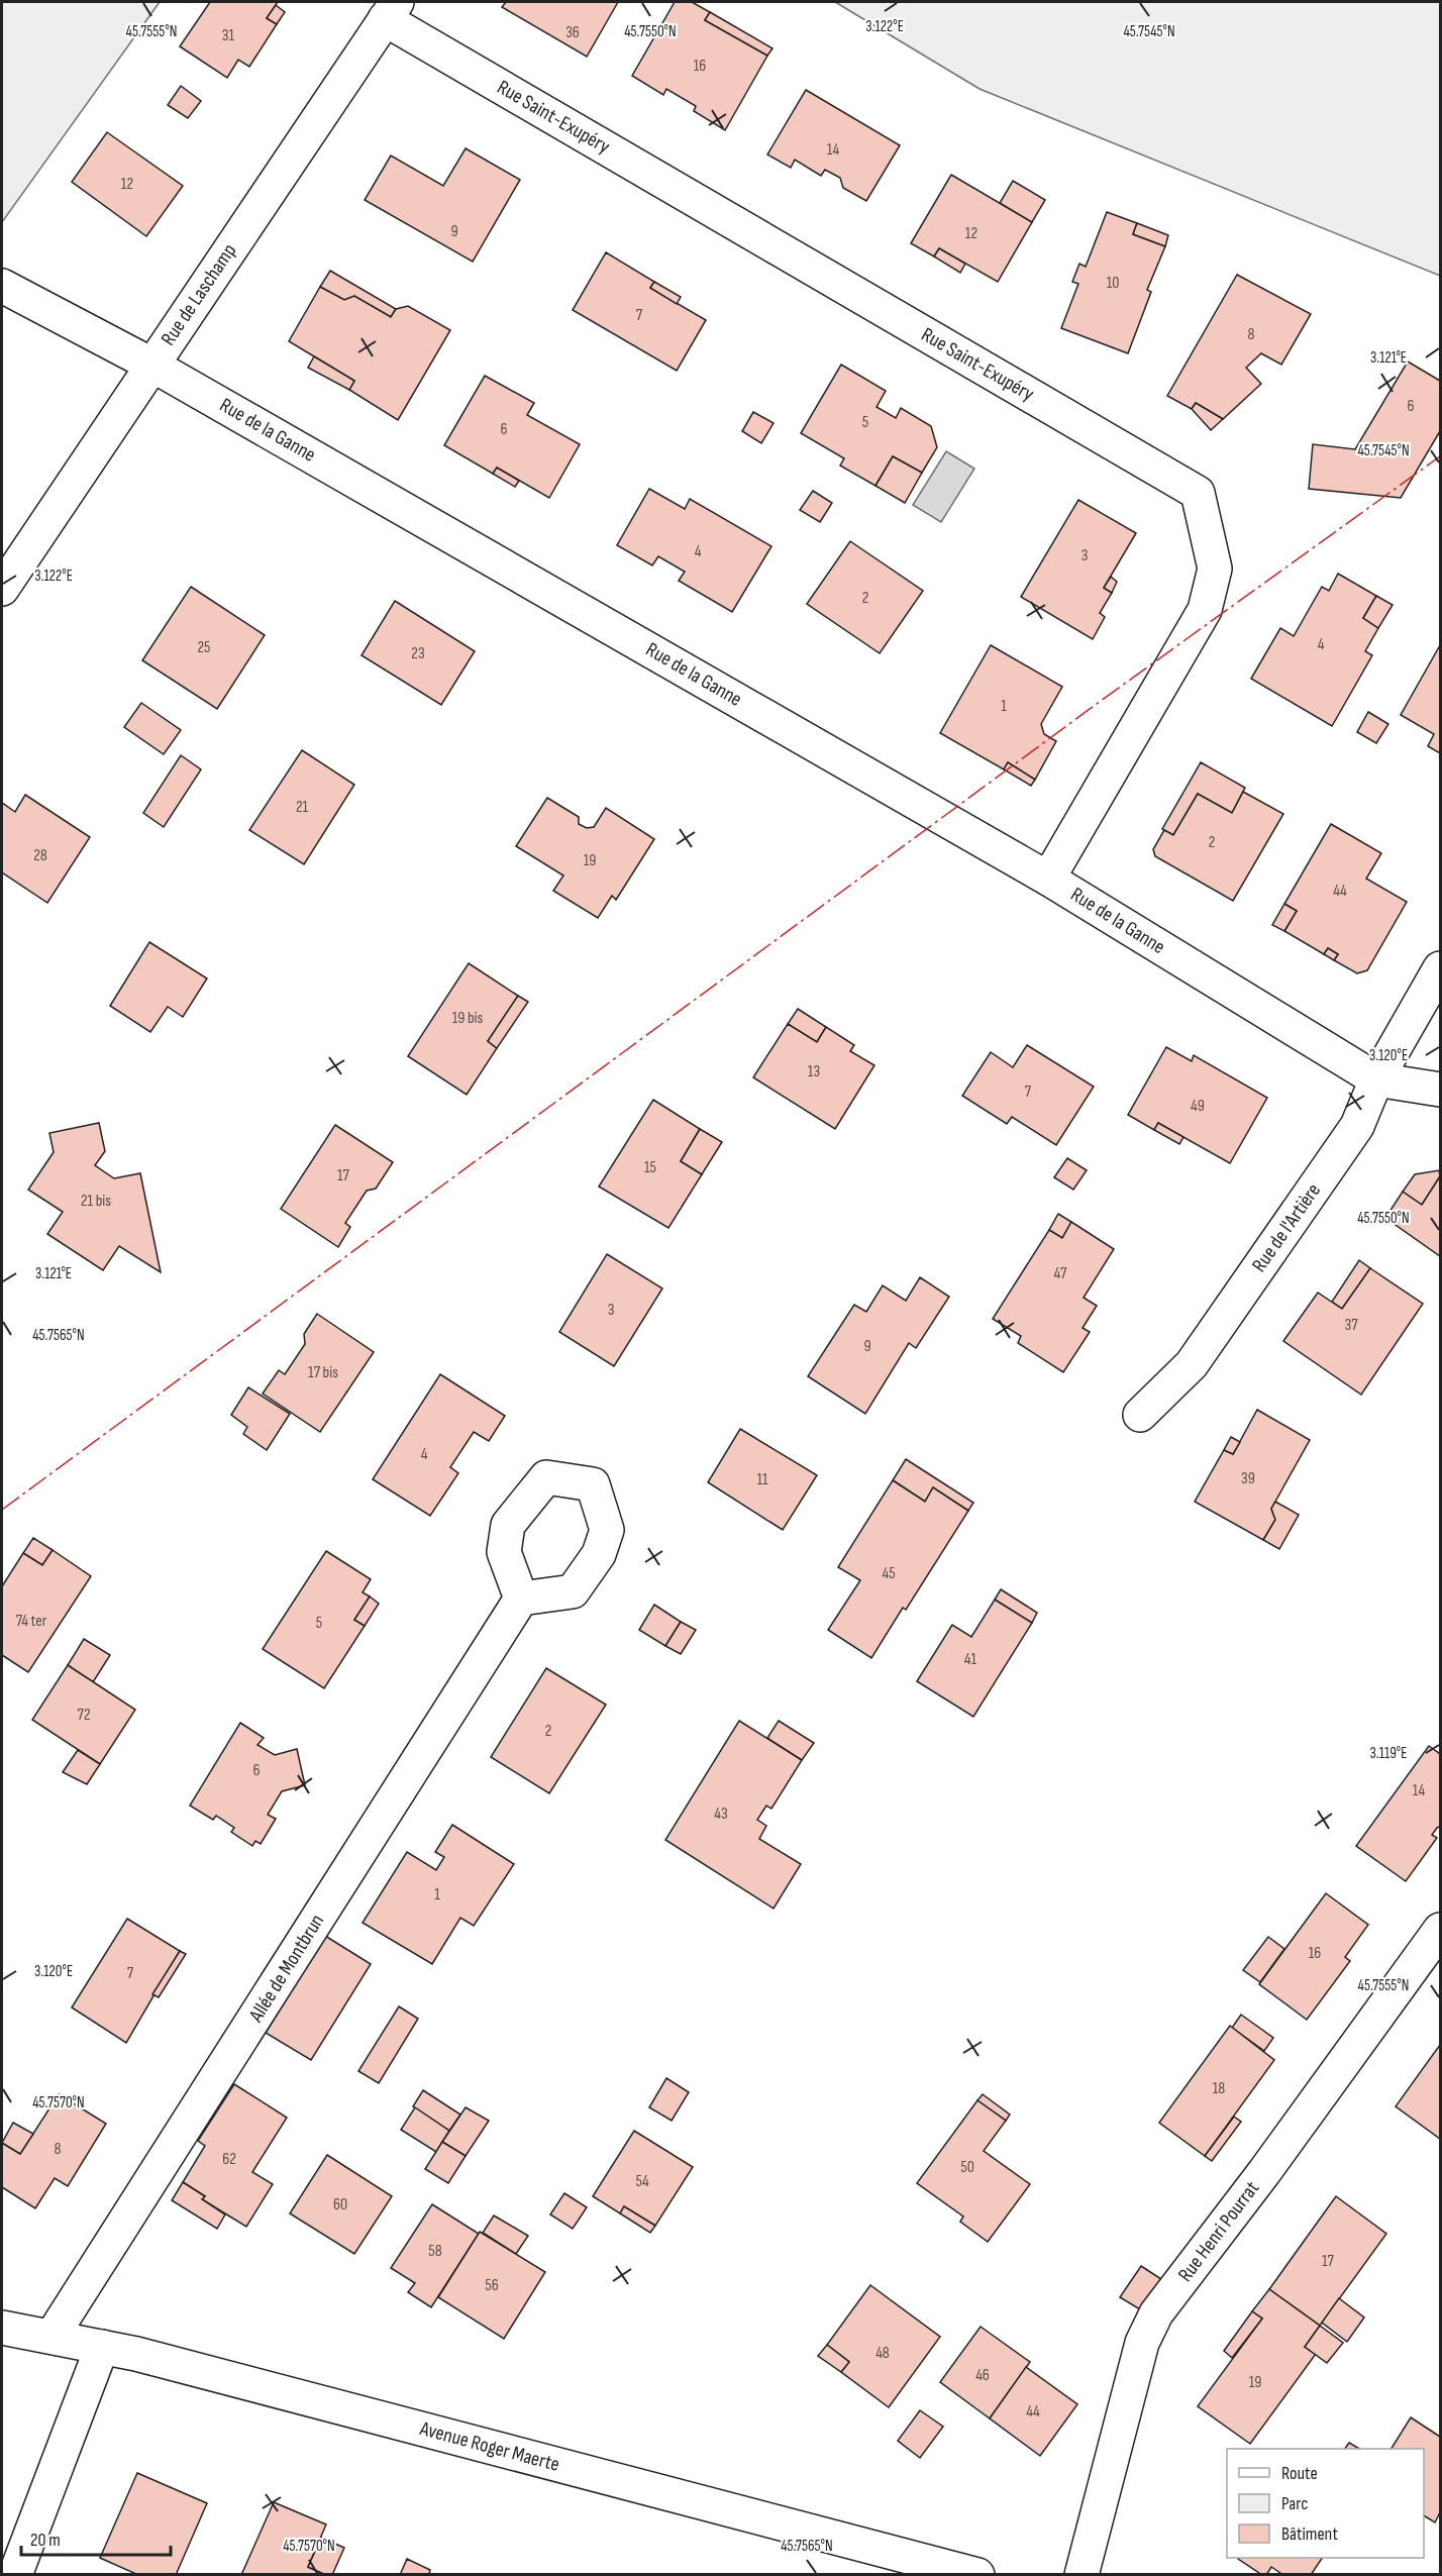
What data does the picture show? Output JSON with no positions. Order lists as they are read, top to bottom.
{
  "streets": {
    "street": [
      "Rue Saint-Exupéry",
      "Rue de Laschamp",
      "Rue de la Ganne",
      "Rue de l'Artière",
      "Allée de Montbrun",
      "Rue Henri Pourrat",
      "Avenue Roger Maerte"
    ]
  },
  "crossings": [
    ["Rue Saint-Exupéry", "Rue de Laschamp"],
    ["Rue Saint-Exupéry", "Rue de la Ganne"],
    ["Rue de Laschamp", "Rue de la Ganne"],
    ["Rue de la Ganne", "Rue de l'Artière"],
    ["Allée de Montbrun", "Avenue Roger Maerte"]
  ],
  "house_numbers": [
    "36",
    "31",
    "16",
    "14",
    "12",
    "9",
    "12",
    "10",
    "7",
    "8",
    "6",
    "5",
    "6",
    "4",
    "3",
    "2",
    "4",
    "25",
    "23",
    "1",
    "21",
    "2",
    "28",
    "19",
    "44",
    "19 bis",
    "13",
    "7",
    "49",
    "15",
    "17",
    "21 bis",
    "47",
    "3",
    "37",
    "9",
    "17 bis",
    "4",
    "39",
    "11",
    "45",
    "74 ter",
    "5",
    "41",
    "72",
    "2",
    "6",
    "14",
    "43",
    "1",
    "16",
    "7",
    "18",
    "8",
    "62",
    "50",
    "54",
    "60",
    "58",
    "17",
    "56",
    "48",
    "46",
    "19",
    "44"
  ],
  "legend": ["Route", "Parc", "Bâtiment"],
  "scale_bar": "20 m",
  "coordinates": [
    "3.122°E",
    "45.7555°N",
    "45.7550°N",
    "45.7545°N",
    "3.121°E",
    "3.120°E",
    "45.7565°N",
    "3.119°E",
    "45.7570°N"
  ]
}
